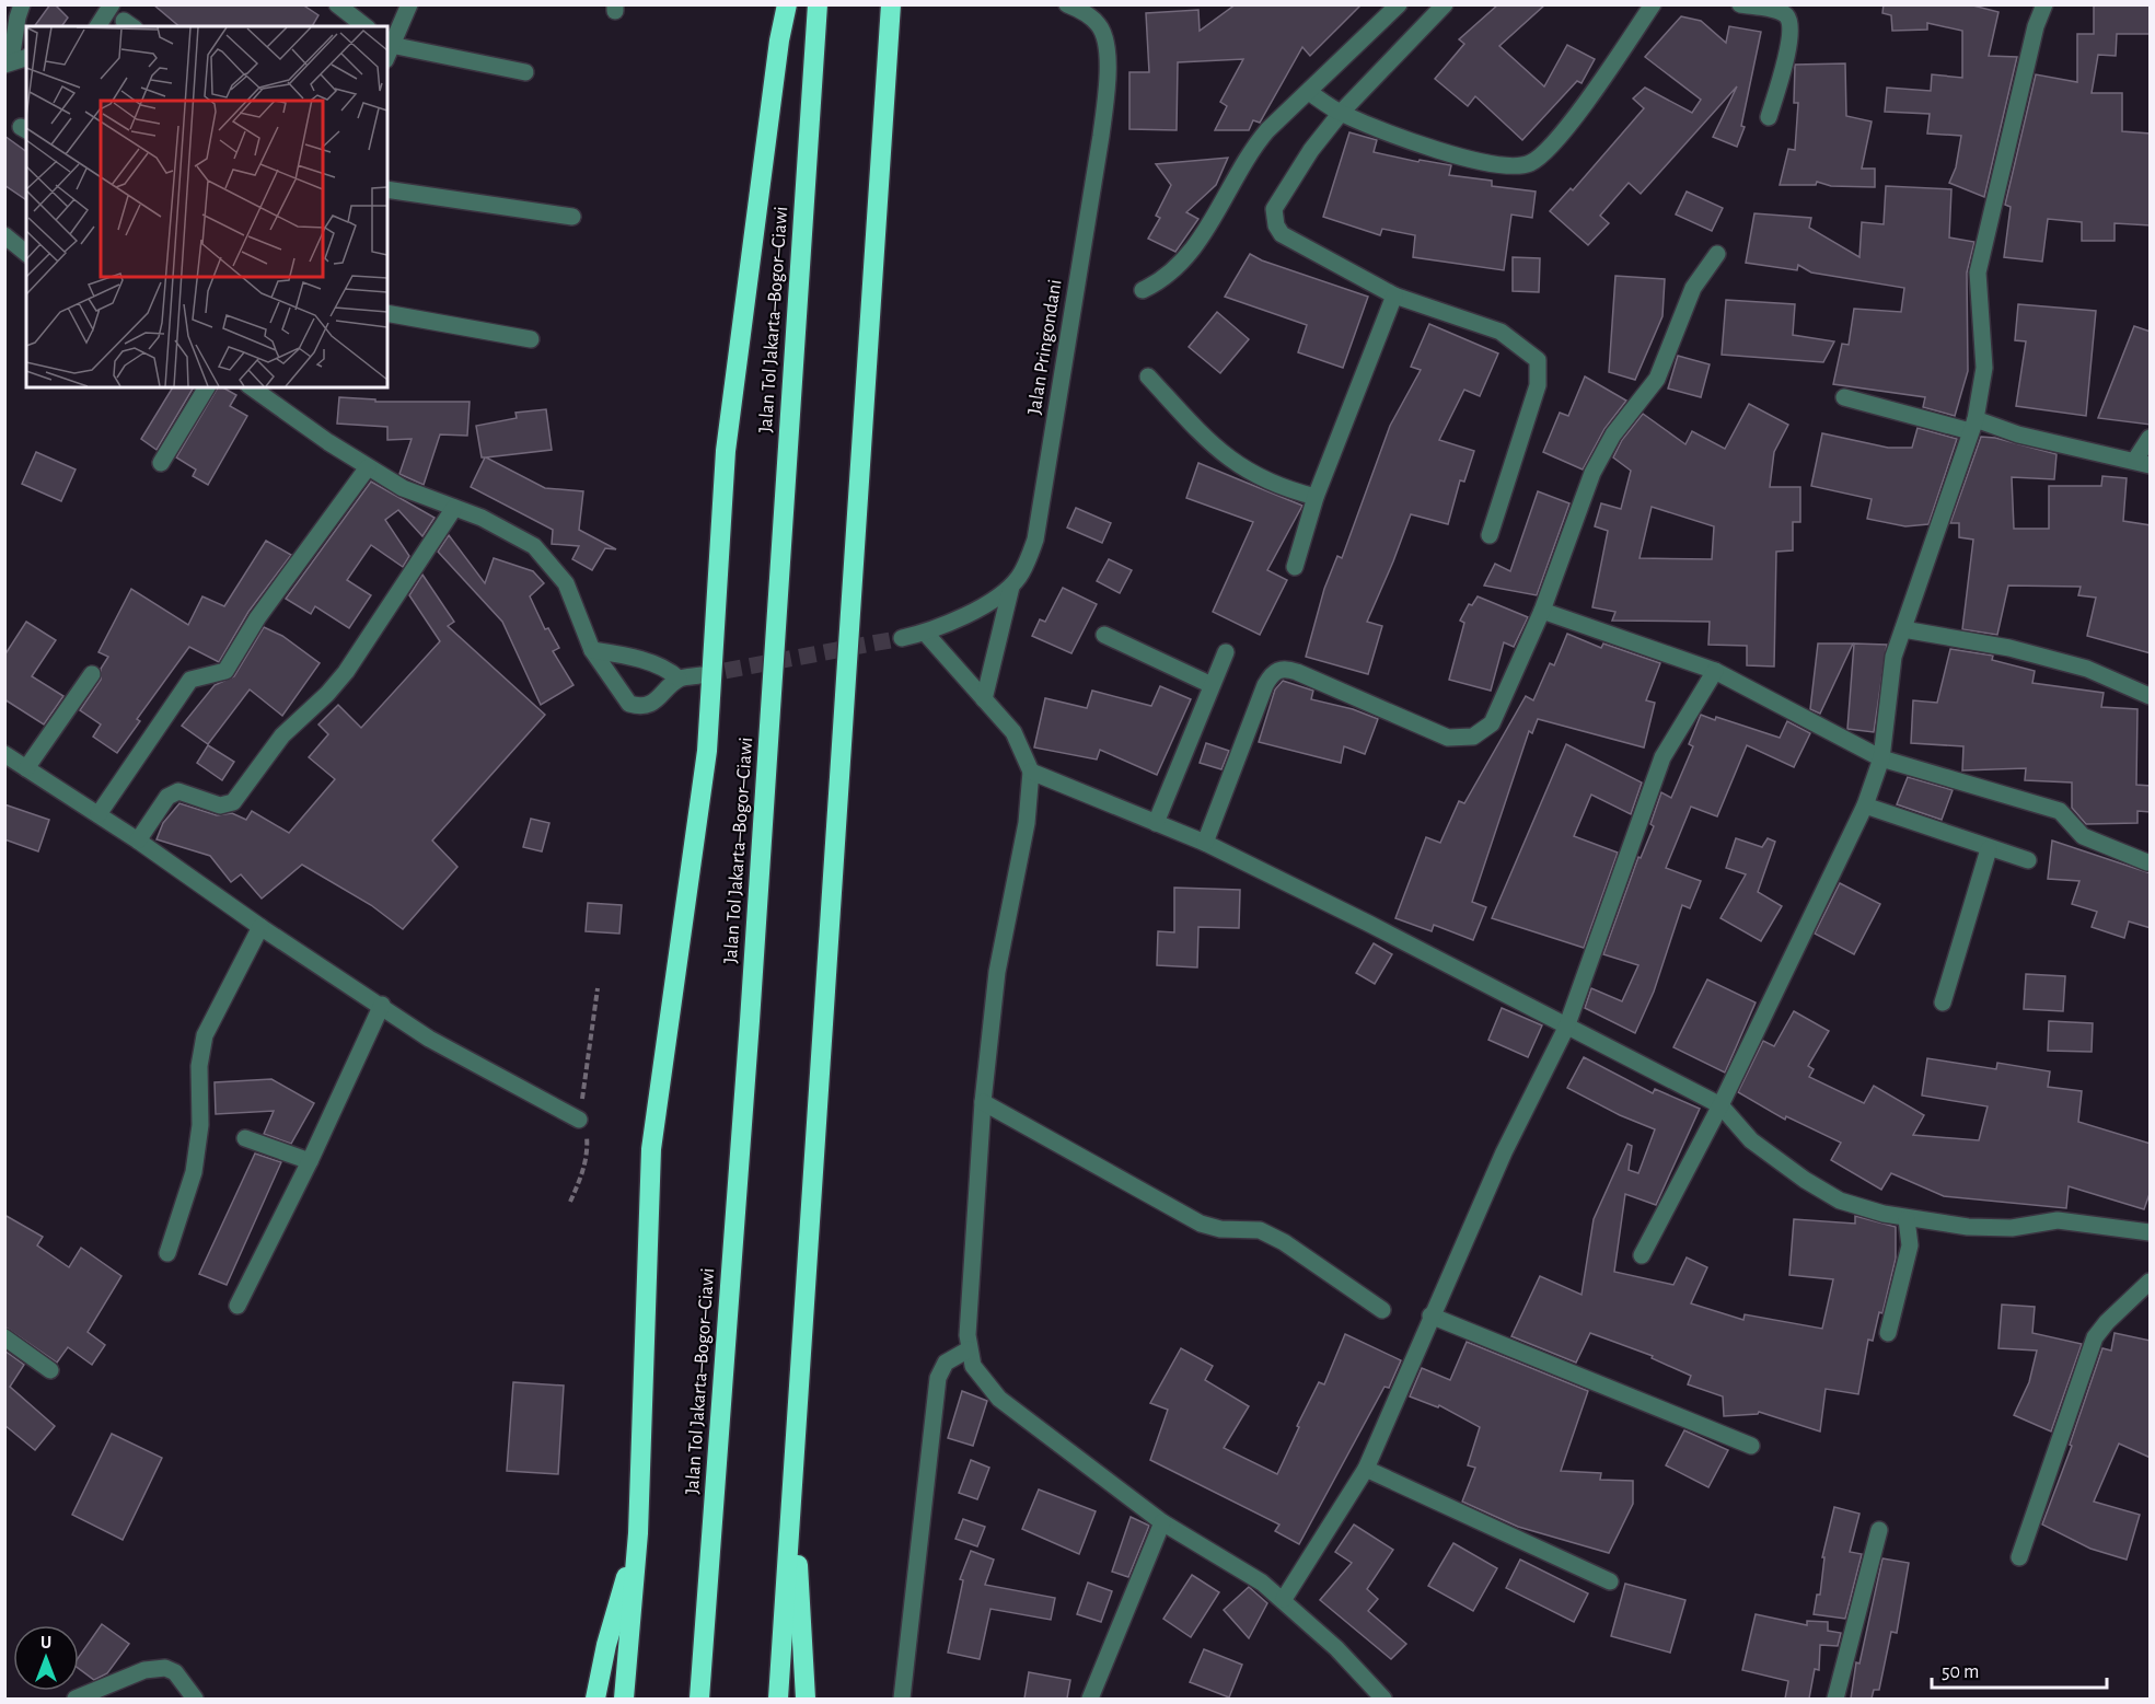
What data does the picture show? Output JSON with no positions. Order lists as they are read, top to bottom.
{
  "streets": {
    "highway": ["Jalan Tol Jakarta–Bogor–Ciawi"],
    "street": ["Jalan Pringondani"]
  },
  "scale_bar": "50 m",
  "north": "top"
}
